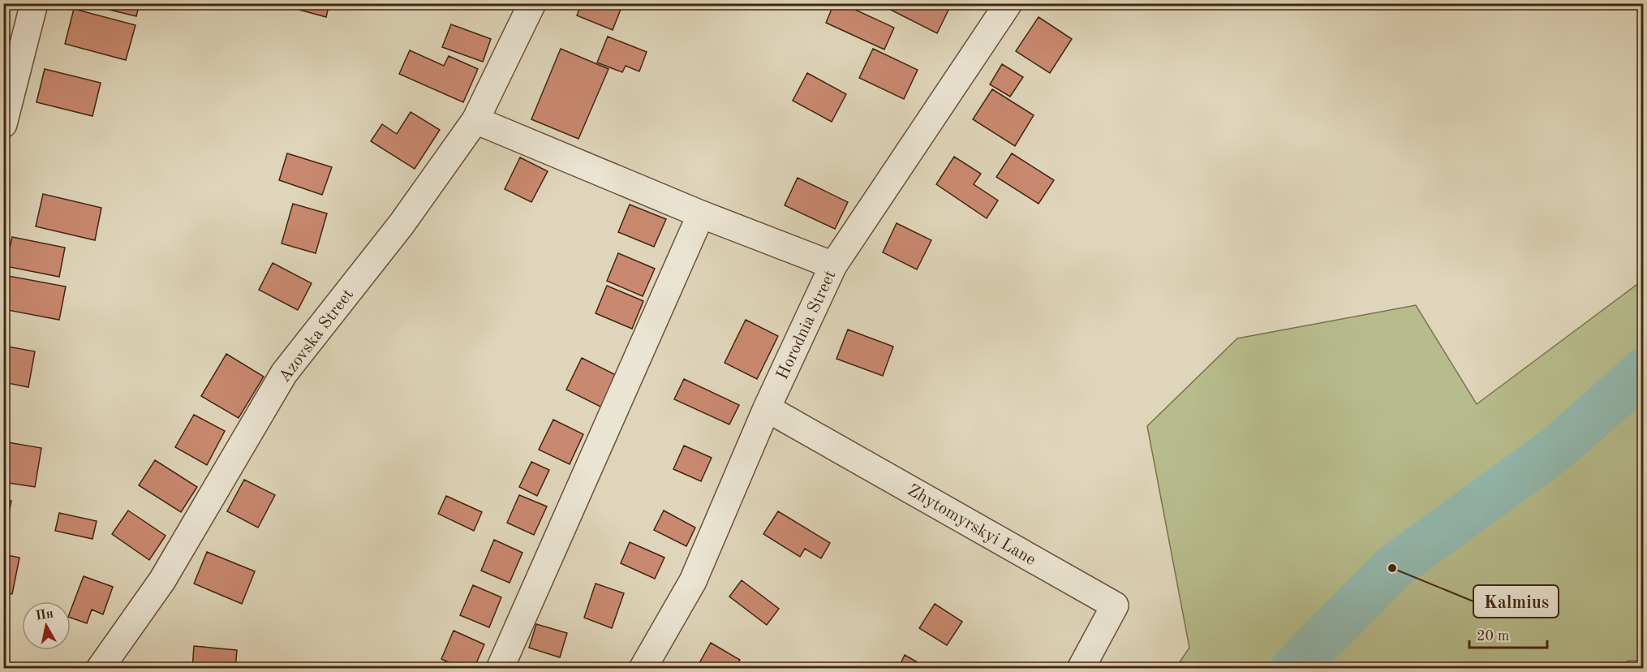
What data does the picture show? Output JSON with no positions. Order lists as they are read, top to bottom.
{
  "streets": {
    "street": ["Horodnia Street", "Azovska Street", "Zhytomyrskyi Lane"]
  },
  "crossings": [
    ["Horodnia Street", "Zhytomyrskyi Lane"]
  ],
  "places": ["Kalmius"],
  "scale_bar": "20 m",
  "north": "top"
}
